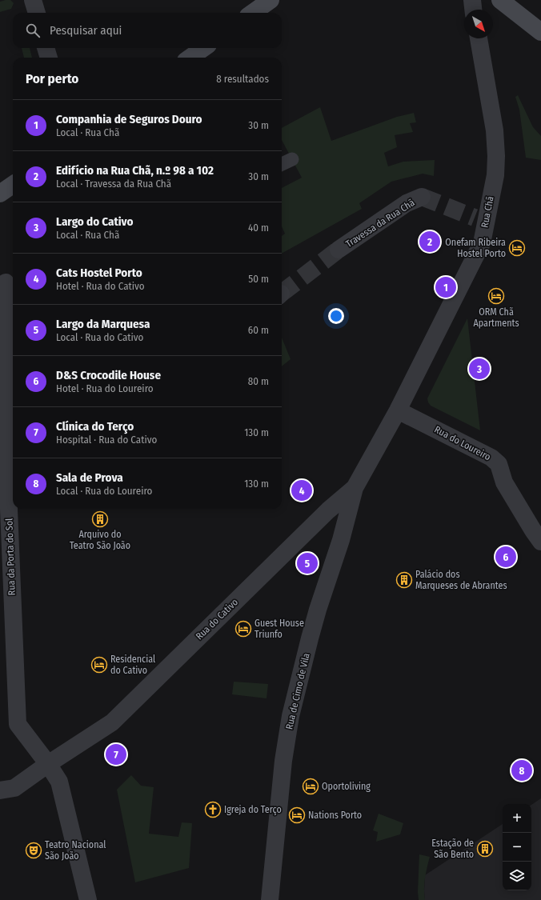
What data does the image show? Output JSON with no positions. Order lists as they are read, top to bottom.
{
  "streets": {
    "street": [
      "Rua Chã",
      "Travessa da Rua Chã",
      "Rua do Loureiro",
      "Rua da Porta do Sol",
      "Rua do Cativo",
      "Rua de Cimo de Vila"
    ]
  },
  "crossings": [
    ["Rua Chã", "Rua do Loureiro"],
    ["Rua Chã", "Rua do Cativo"],
    ["Rua do Loureiro", "Rua do Cativo"],
    ["Rua da Porta do Sol", "Rua do Cativo"],
    ["Rua do Cativo", "Rua de Cimo de Vila"]
  ],
  "places": {
    "hotel": [
      "Onefam Ribeira Hostel Porto",
      "ORM Chã Apartments",
      "Guest House Triunfo",
      "Residencial do Cativo",
      "Oportoliving",
      "Nations Porto"
    ],
    "building": ["Arquivo do Teatro São João", "Palácio dos Marqueses de Abrantes", "Estação de São Bento"],
    "church": ["Igreja do Terço"],
    "theatre": ["Teatro Nacional São João"]
  },
  "north": "bottom right",
  "page": {
    "search": "Pesquisar aqui",
    "heading": ["Por perto", "8 resultados"],
    "list": [
      {
        "mark": "1",
        "name": "Companhia de Seguros Douro",
        "note": "Local · Rua Chã",
        "value": "30 m"
      },
      {
        "mark": "2",
        "name": "Edifício na Rua Chã, n.º 98 a 102",
        "note": "Local · Travessa da Rua Chã",
        "value": "30 m"
      },
      {
        "mark": "3",
        "name": "Largo do Cativo",
        "note": "Local · Rua Chã",
        "value": "40 m"
      },
      {
        "mark": "4",
        "name": "Cats Hostel Porto",
        "note": "Hotel · Rua do Cativo",
        "value": "50 m"
      },
      {
        "mark": "5",
        "name": "Largo da Marquesa",
        "note": "Local · Rua do Cativo",
        "value": "60 m"
      },
      {
        "mark": "6",
        "name": "D&S Crocodile House",
        "note": "Hotel · Rua do Loureiro",
        "value": "80 m"
      },
      {
        "mark": "7",
        "name": "Clínica do Terço",
        "note": "Hospital · Rua do Cativo",
        "value": "130 m"
      },
      {
        "mark": "8",
        "name": "Sala de Prova",
        "note": "Local · Rua do Loureiro",
        "value": "130 m"
      }
    ],
    "pins": [
      "2",
      "1",
      "3",
      "4",
      "6",
      "5",
      "7",
      "8"
    ],
    "map_buttons": ["+", "−"]
  }
}
